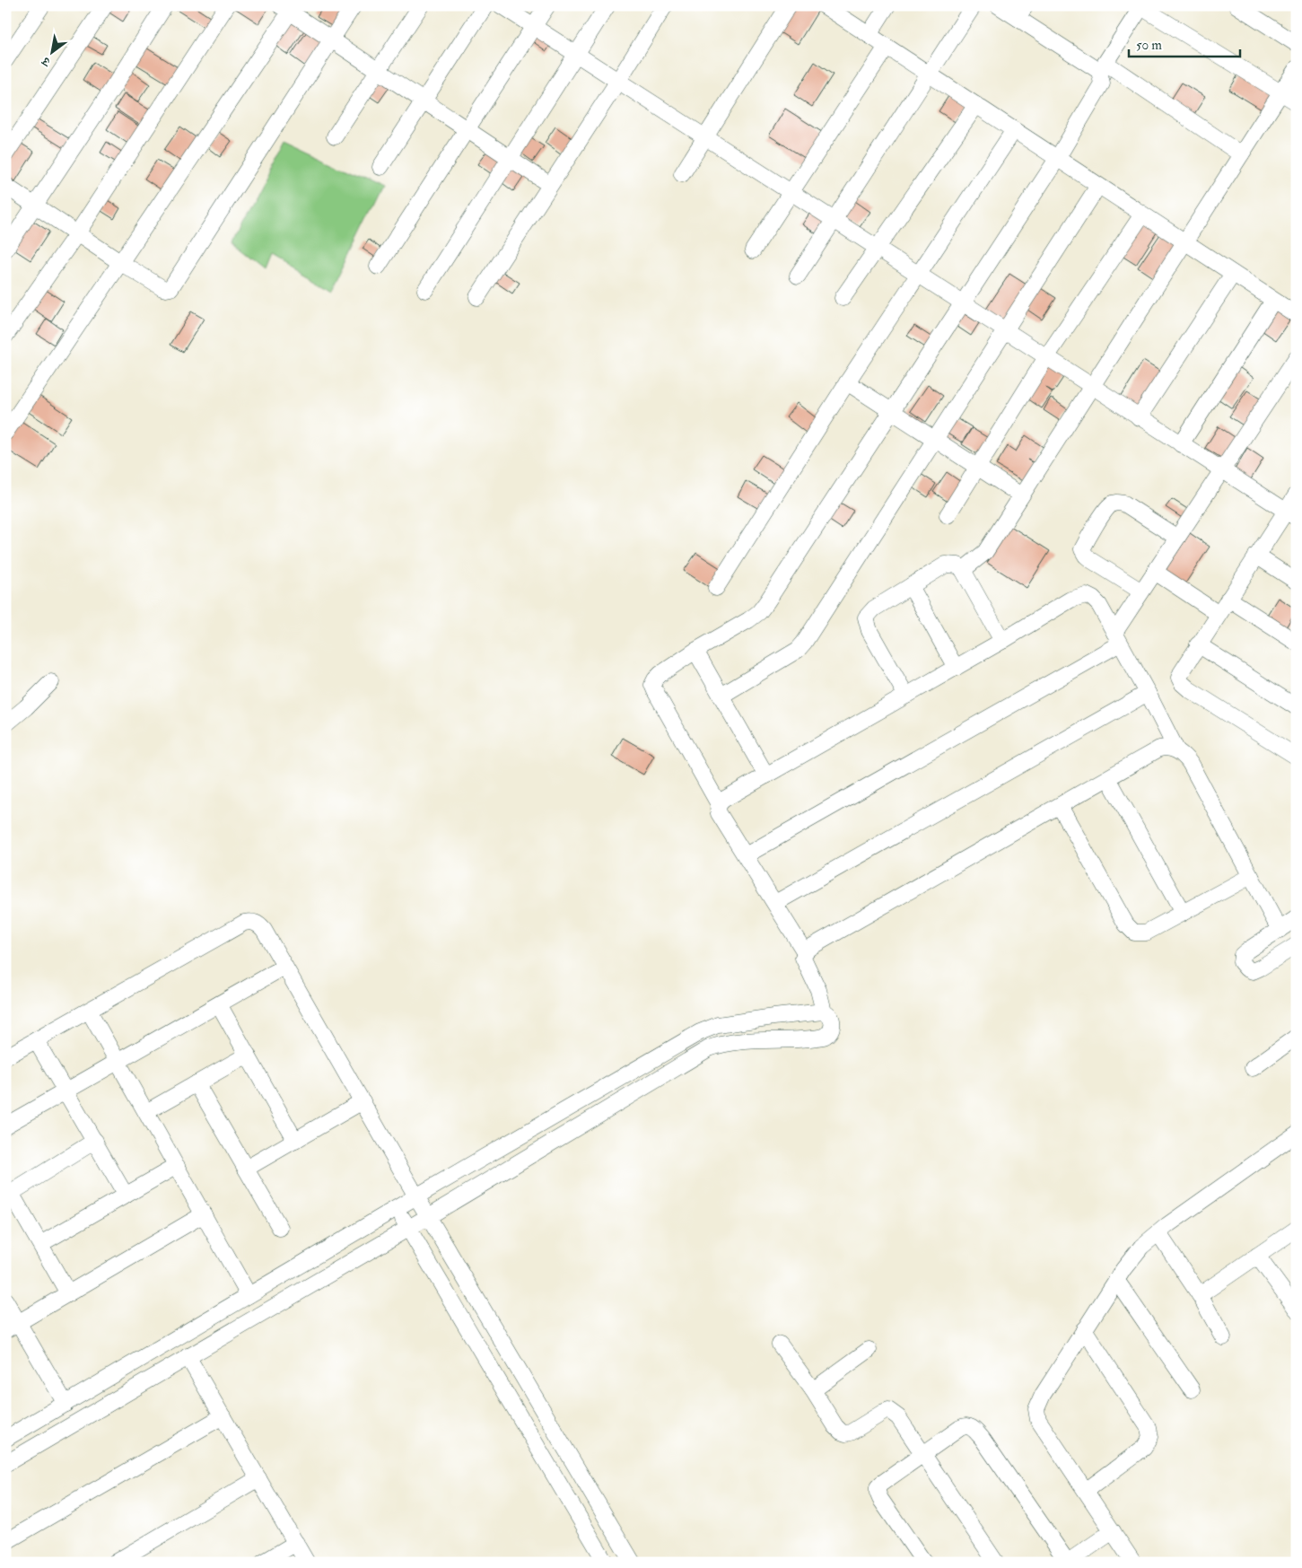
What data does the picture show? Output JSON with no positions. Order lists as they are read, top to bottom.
{
  "scale_bar": "50 m",
  "north": "bottom left"
}
